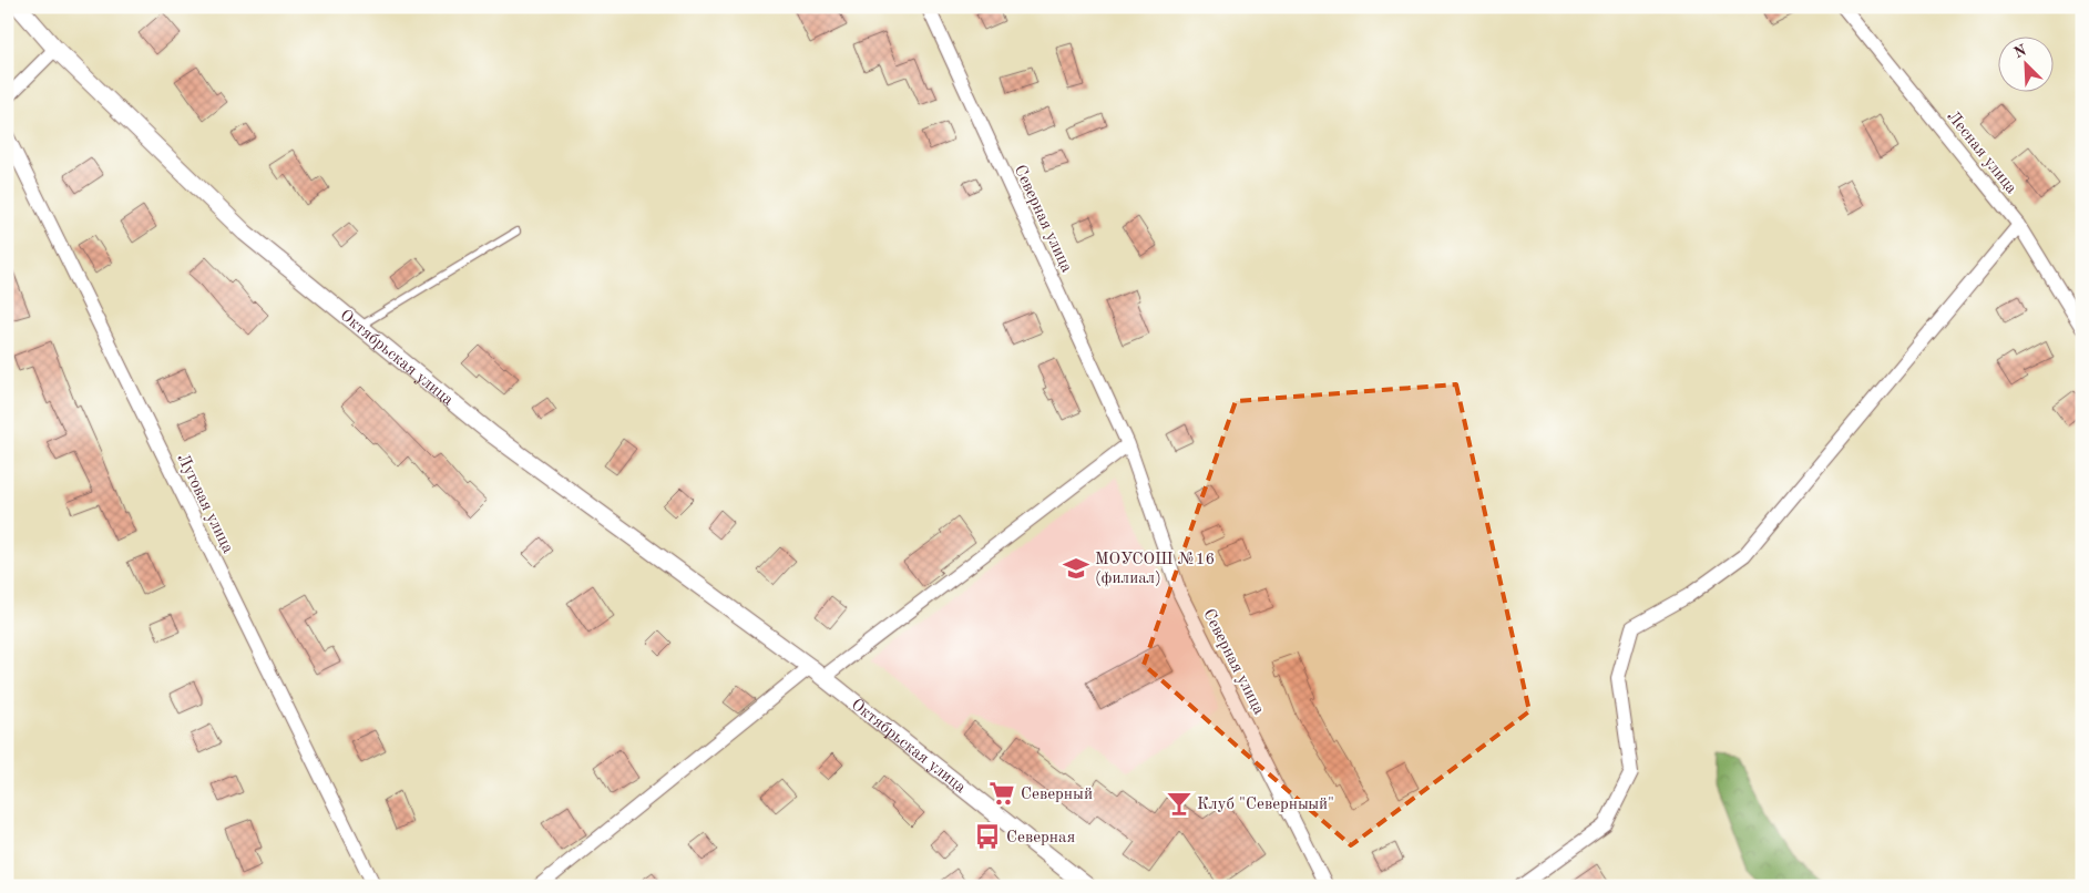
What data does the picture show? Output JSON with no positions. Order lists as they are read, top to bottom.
{
  "streets": {
    "street": [
      "Лесная улица",
      "Северная улица",
      "Октябрьская улица",
      "Луговая улица"
    ]
  },
  "places": {
    "school or university": ["МОУСОШ №16 (филиал)"],
    "supermarket": ["Северный"],
    "bar": ["Клуб \"Северныый\""],
    "bus stop": ["Северная"]
  },
  "north": "top left"
}
